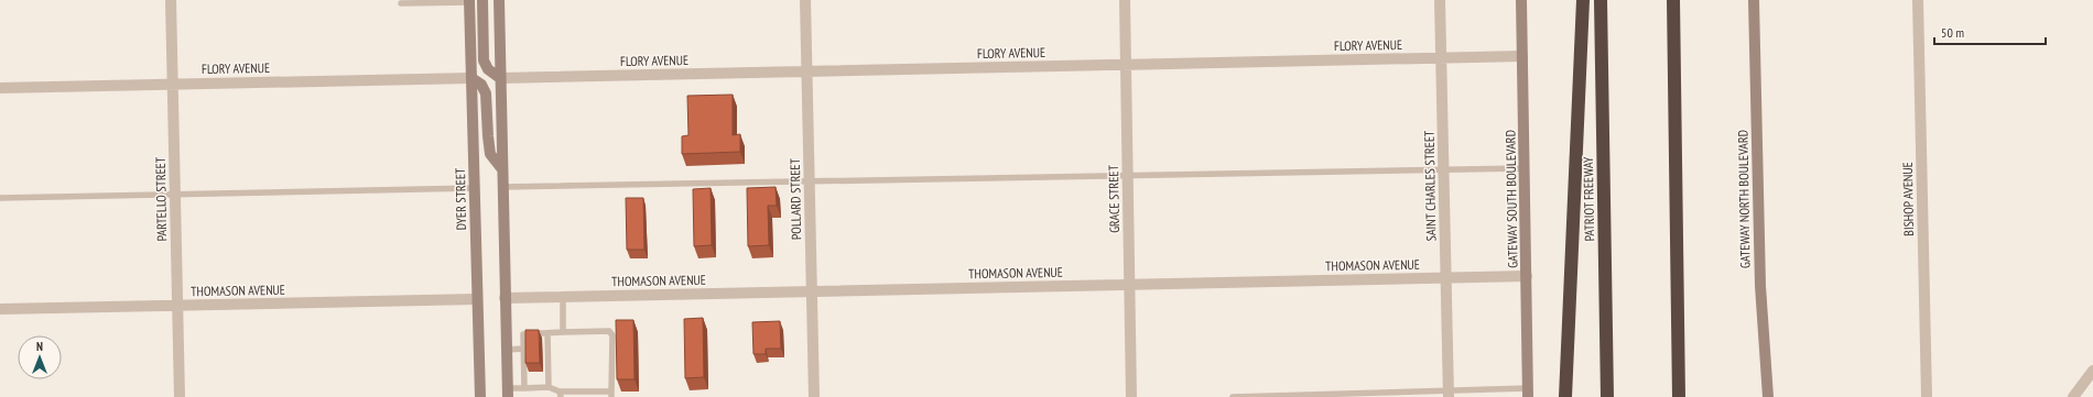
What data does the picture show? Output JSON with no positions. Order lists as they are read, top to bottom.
{
  "streets": {
    "highway": ["PATRIOT FREEWAY"],
    "main road": ["DYER STREET", "GATEWAY SOUTH BOULEVARD", "GATEWAY NORTH BOULEVARD"],
    "street": [
      "FLORY AVENUE",
      "SAINT CHARLES STREET",
      "PARTELLO STREET",
      "POLLARD STREET",
      "GRACE STREET",
      "BISHOP AVENUE",
      "THOMASON AVENUE"
    ]
  },
  "crossings": [
    ["FLORY AVENUE", "SAINT CHARLES STREET"],
    ["FLORY AVENUE", "PARTELLO STREET"],
    ["FLORY AVENUE", "DYER STREET"],
    ["FLORY AVENUE", "POLLARD STREET"],
    ["FLORY AVENUE", "GRACE STREET"],
    ["FLORY AVENUE", "GATEWAY SOUTH BOULEVARD"],
    ["SAINT CHARLES STREET", "THOMASON AVENUE"],
    ["PARTELLO STREET", "THOMASON AVENUE"],
    ["DYER STREET", "THOMASON AVENUE"],
    ["POLLARD STREET", "THOMASON AVENUE"],
    ["GRACE STREET", "THOMASON AVENUE"],
    ["GATEWAY SOUTH BOULEVARD", "THOMASON AVENUE"]
  ],
  "scale_bar": "50 m",
  "north": "top"
}
